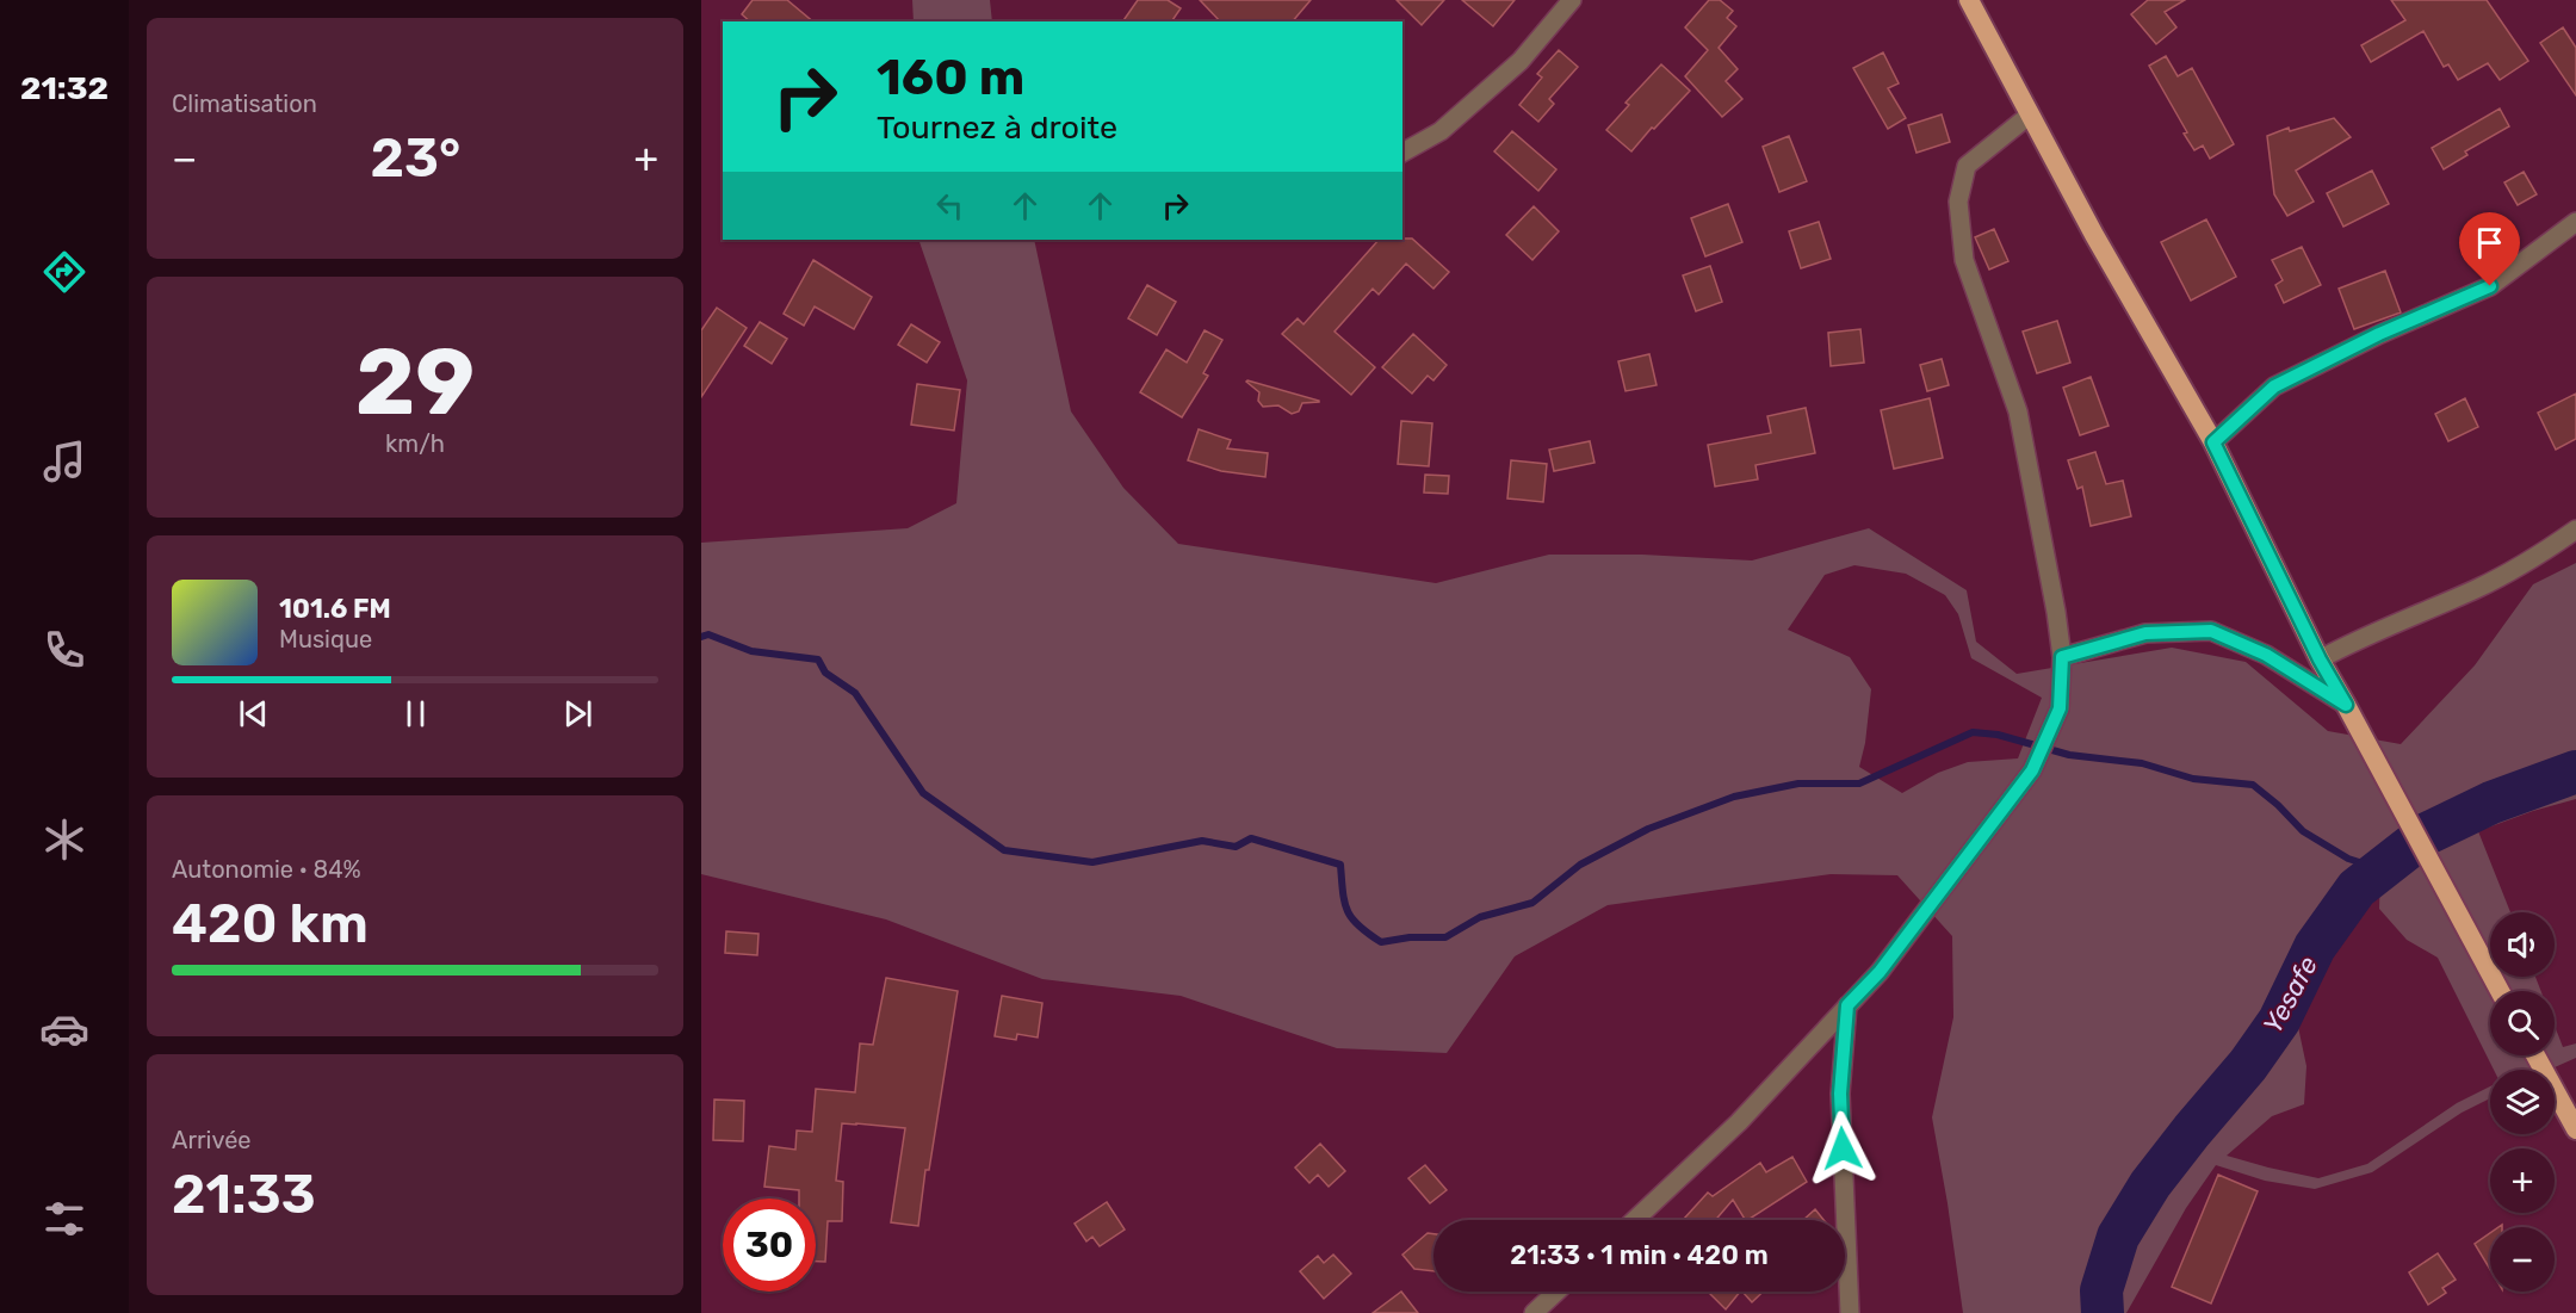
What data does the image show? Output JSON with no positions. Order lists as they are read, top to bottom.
{
  "water": ["Yesafe"],
  "page": {
    "tabs": "21:32",
    "tile": [
      "Climatisation",
      ["29", "km/h"],
      ["Autonomie · 84%", "420 km"],
      ["Arrivée", "21:33"]
    ],
    "turn": ["160 m", "Tournez à droite"],
    "heat": ["−", "23°", "+"],
    "song": ["101.6 FM", "Musique"],
    "map_buttons": ["+", "−"],
    "limit": "30",
    "trip": "21:33 · 1 min · 420 m"
  }
}
